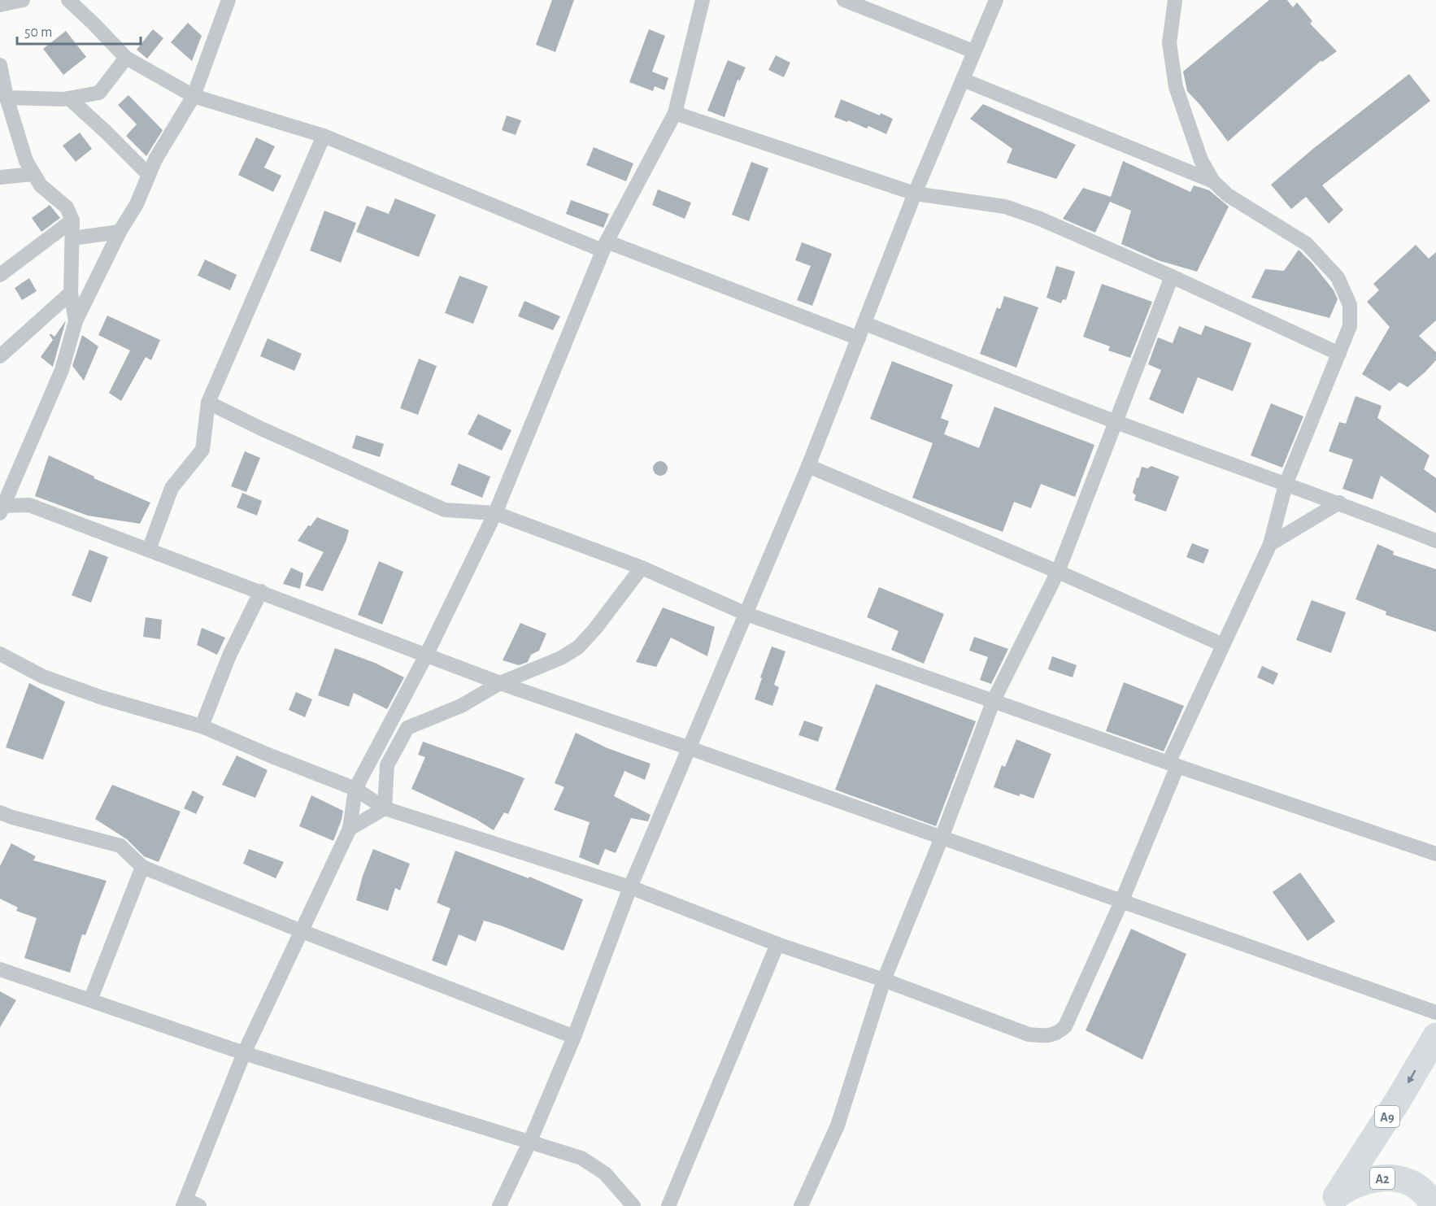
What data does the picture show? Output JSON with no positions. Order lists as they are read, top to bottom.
{
  "streets": {
    "highway": ["A9", "A2"]
  },
  "crossings": [
    ["A9", "A2"]
  ],
  "scale_bar": "50 m"
}
